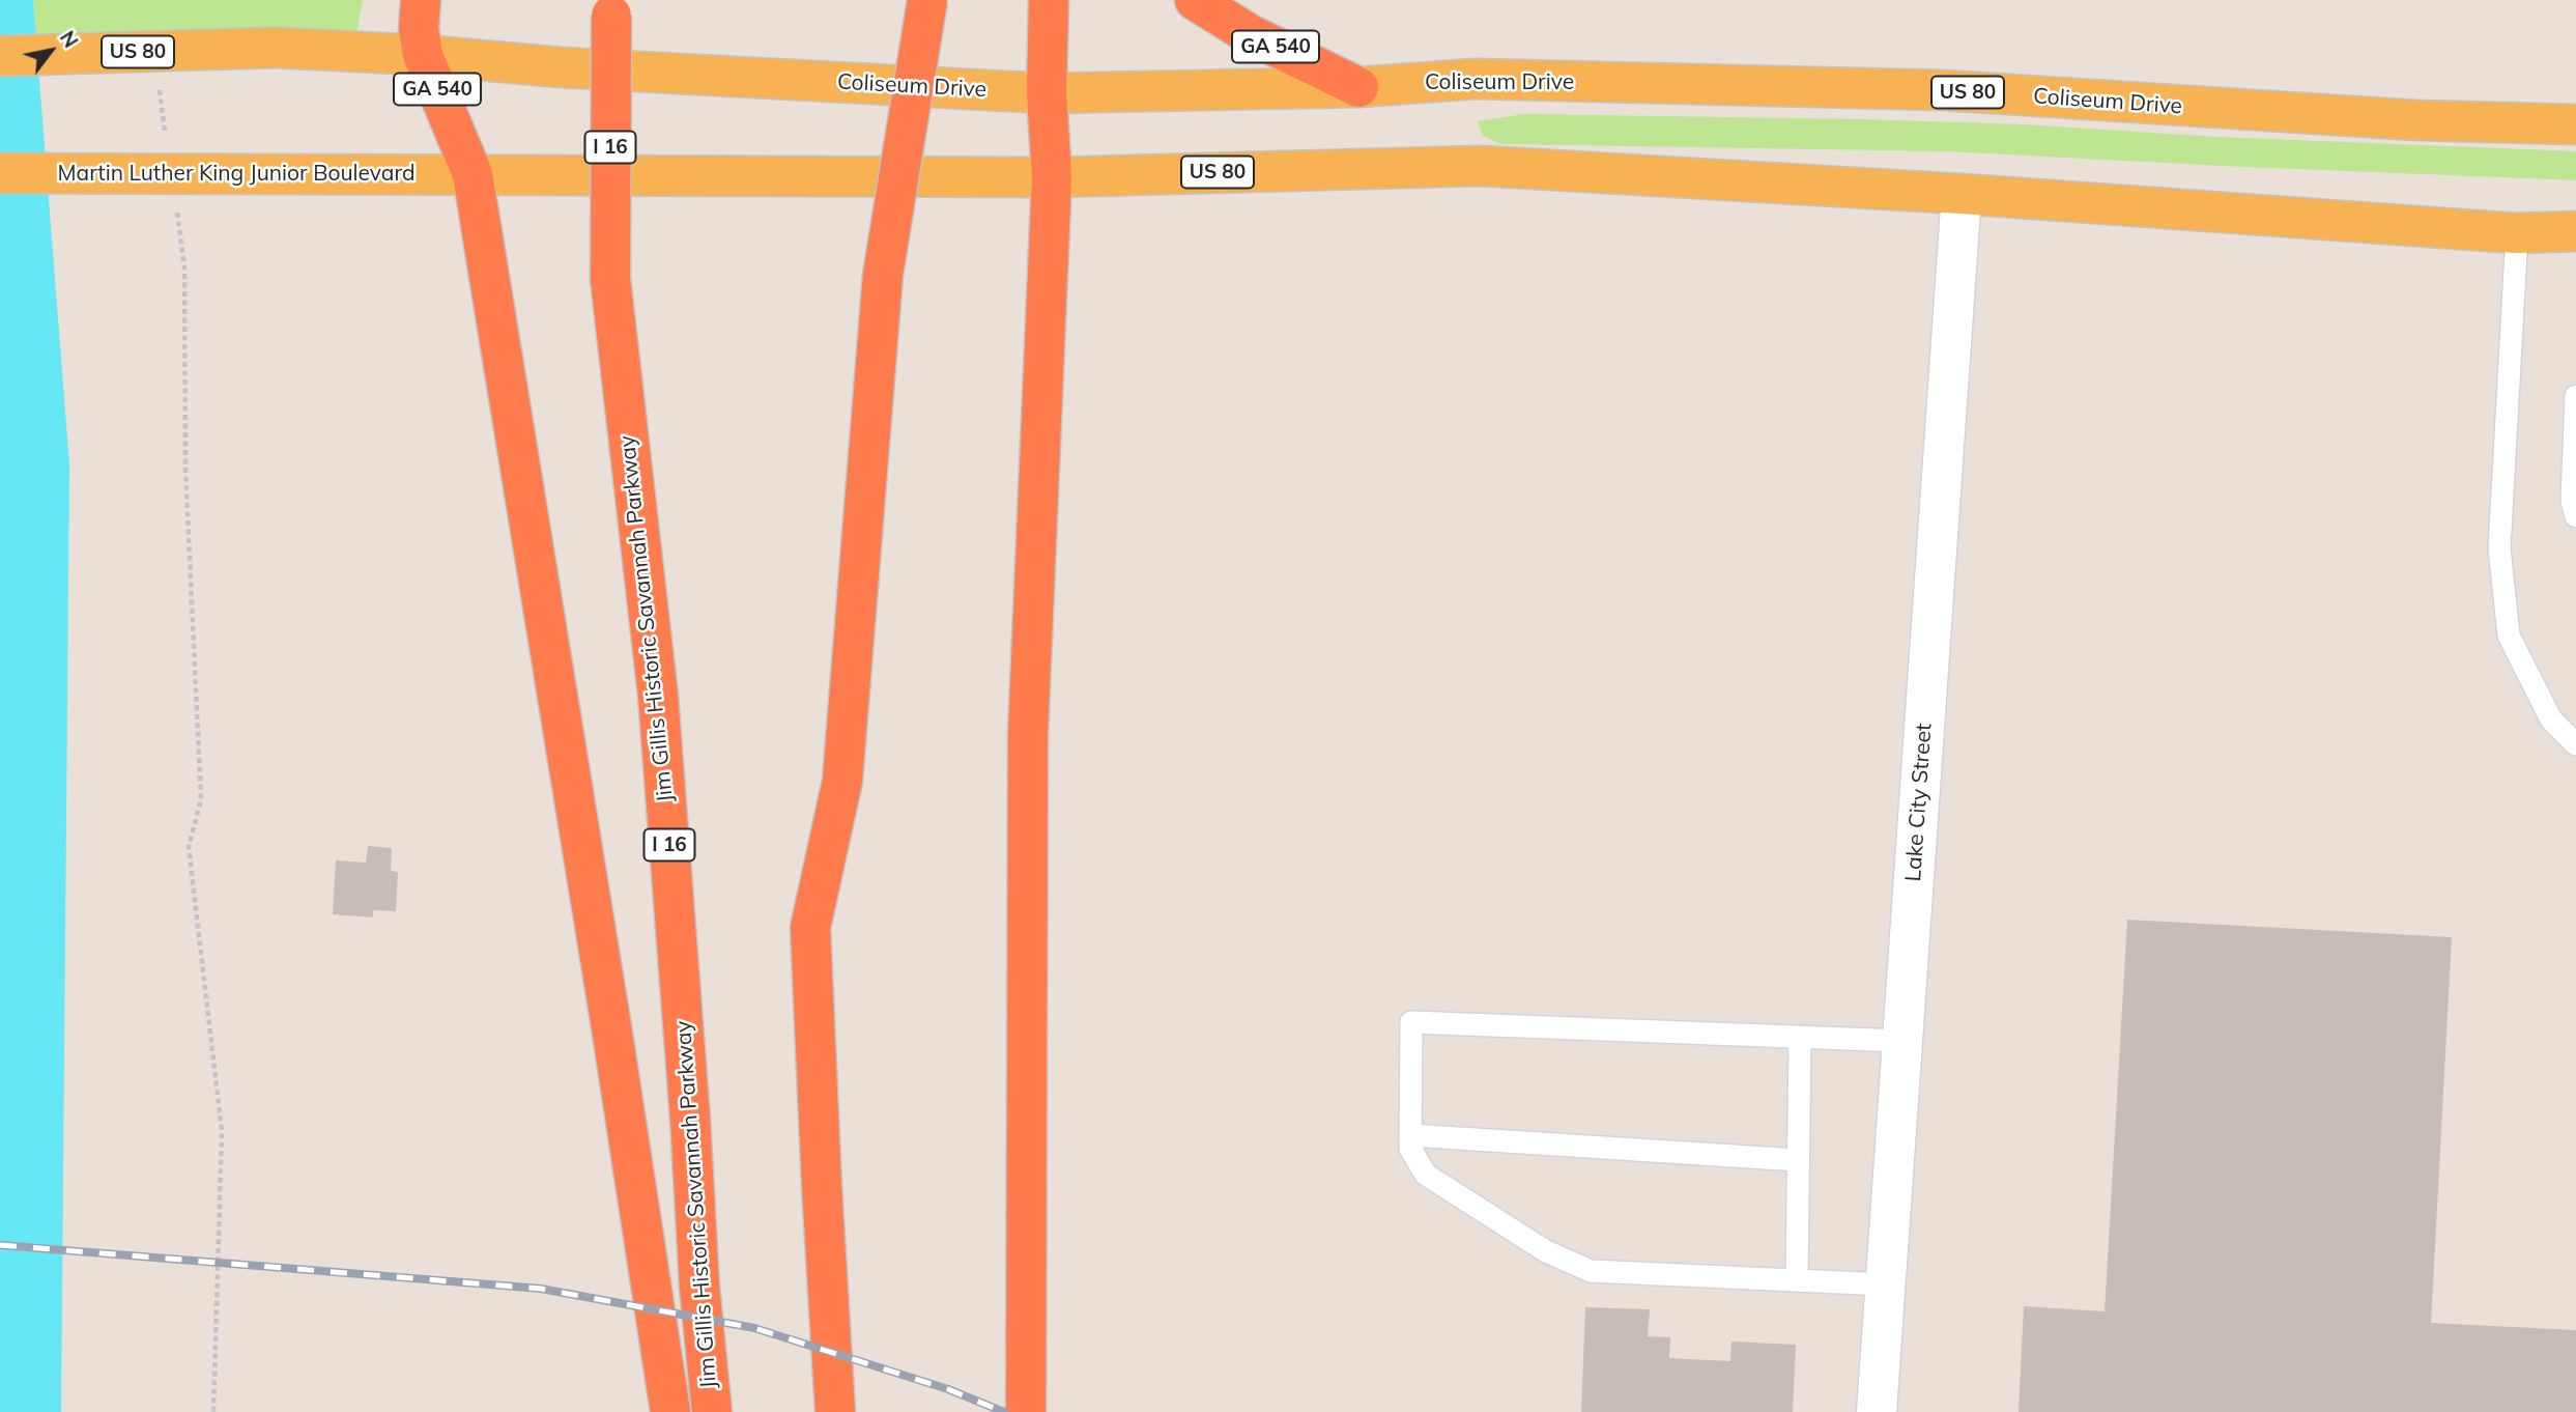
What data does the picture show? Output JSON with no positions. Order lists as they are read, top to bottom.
{
  "streets": {
    "highway": ["GA 540", "I 16", "Jim Gillis Historic Savannah Parkway"],
    "main road": ["US 80", "Coliseum Drive", "Martin Luther King Junior Boulevard"],
    "street": ["Lake City Street"]
  },
  "crossings": [
    ["GA 540", "US 80"],
    ["GA 540", "Coliseum Drive"],
    ["GA 540", "Martin Luther King Junior Boulevard"],
    ["US 80", "Coliseum Drive"],
    ["US 80", "Martin Luther King Junior Boulevard"],
    ["US 80", "Lake City Street"]
  ],
  "north": "top right"
}
